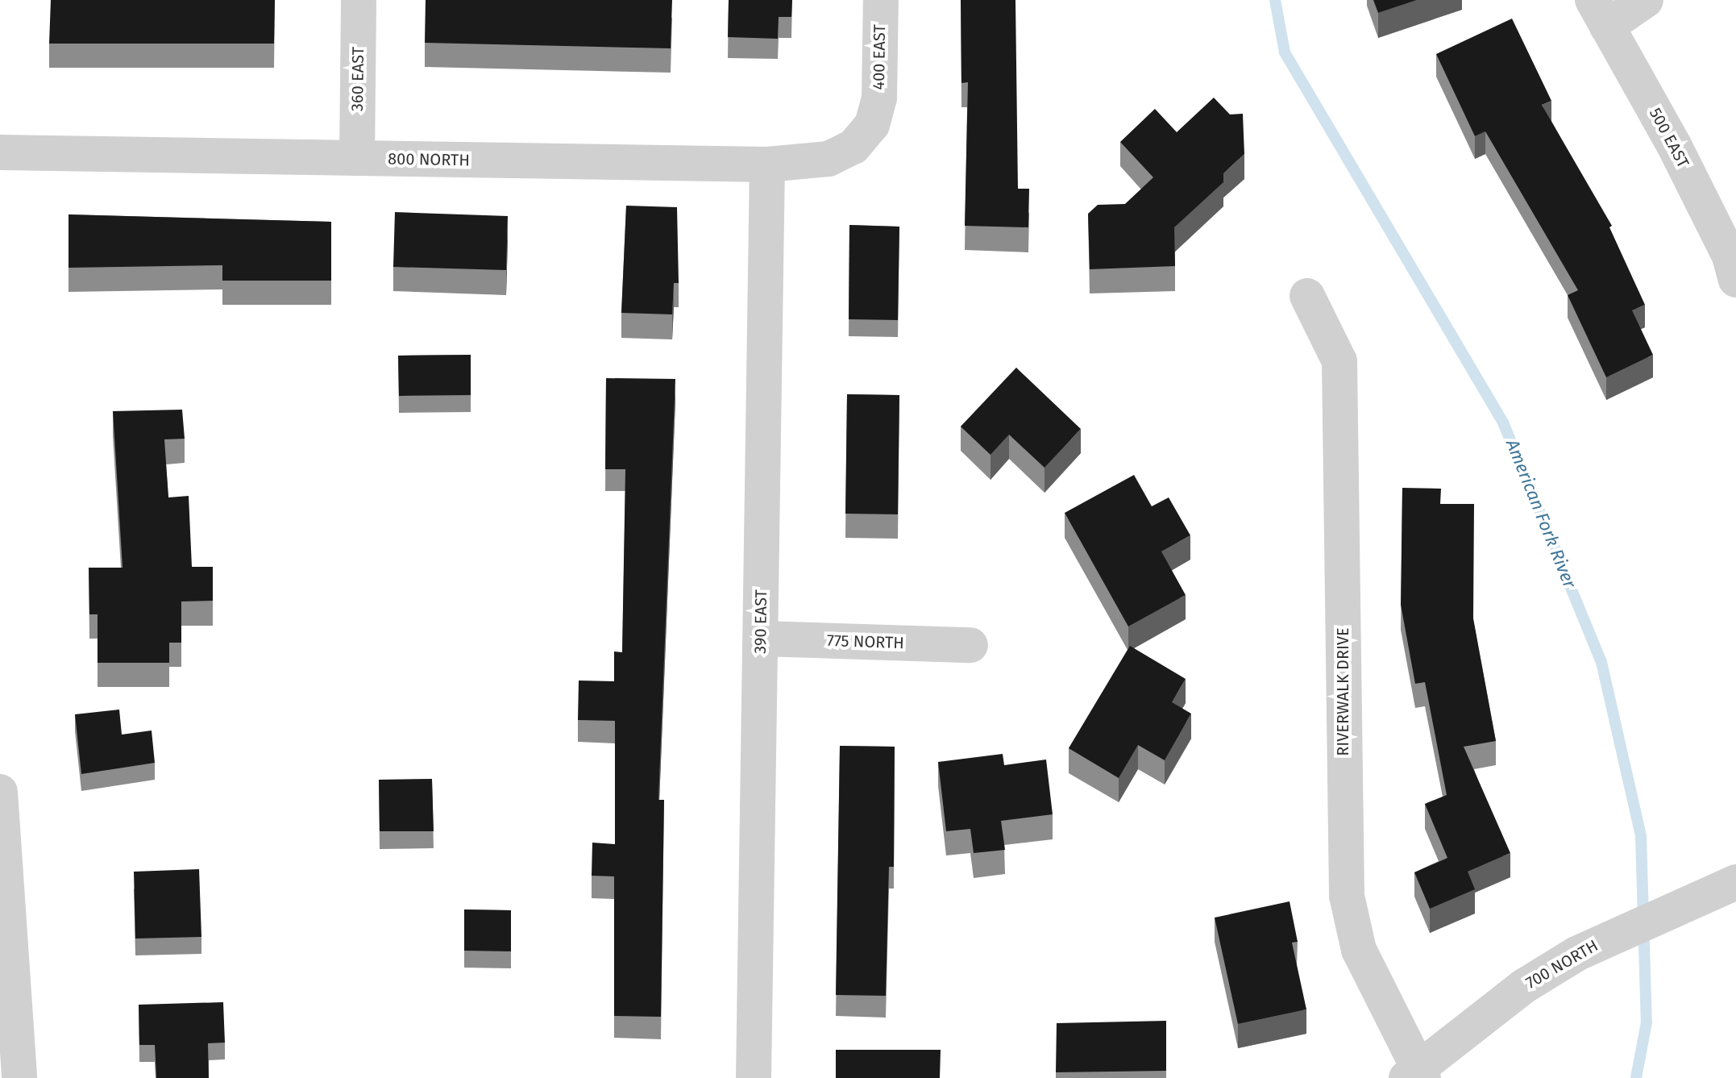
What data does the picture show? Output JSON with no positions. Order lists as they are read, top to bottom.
{
  "streets": {
    "street": [
      "400 EAST",
      "360 EAST",
      "500 EAST",
      "800 NORTH",
      "390 EAST",
      "775 NORTH",
      "RIVERWALK DRIVE",
      "700 NORTH"
    ]
  },
  "crossings": [
    ["400 EAST", "800 NORTH"],
    ["360 EAST", "800 NORTH"],
    ["800 NORTH", "390 EAST"],
    ["390 EAST", "775 NORTH"],
    ["RIVERWALK DRIVE", "700 NORTH"]
  ],
  "water": ["American Fork River"]
}
